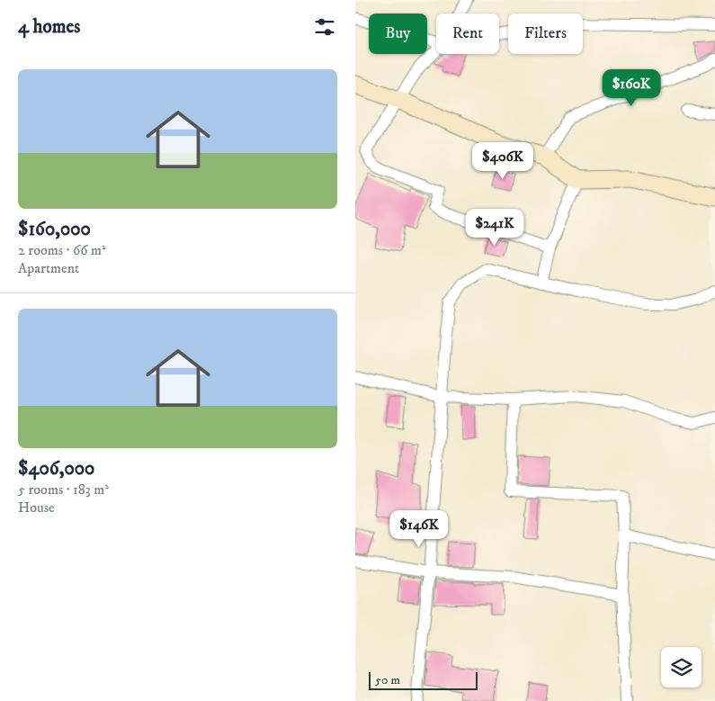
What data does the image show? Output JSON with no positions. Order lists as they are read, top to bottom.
{
  "scale_bar": "50 m",
  "page": {
    "heading": "4 homes",
    "chip": ["Buy", "Rent", "Filters"],
    "list": [
      {
        "name": "$160,000",
        "note": "2 rooms · 66 m² · Apartment"
      },
      {
        "name": "$406,000",
        "note": "5 rooms · 183 m² · House"
      }
    ],
    "price": [
      "$160K",
      "$406K",
      "$241K",
      "$146K"
    ],
    "scale": "50 m"
  }
}
